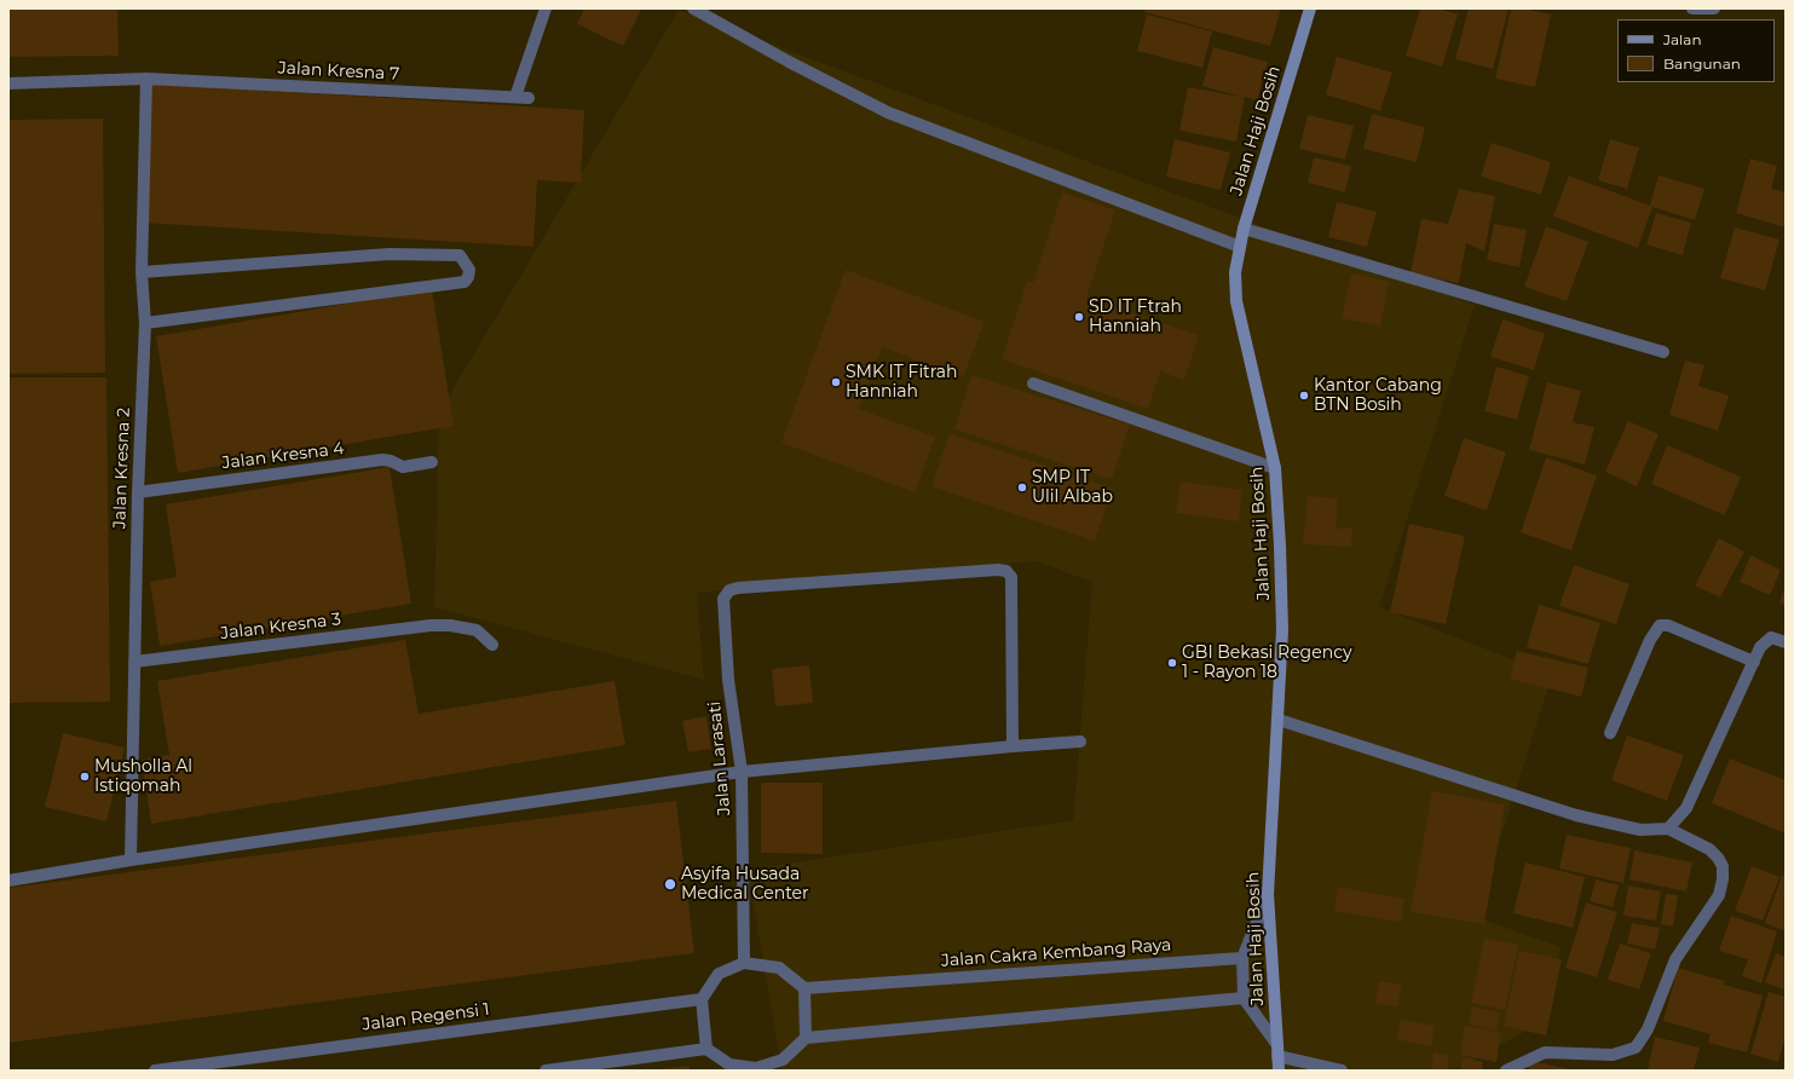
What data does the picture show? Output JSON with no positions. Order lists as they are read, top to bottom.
{
  "streets": {
    "main road": ["Jalan Haji Bosih"],
    "street": [
      "Jalan Kresna 7",
      "Jalan Kresna 4",
      "Jalan Kresna 2",
      "Jalan Kresna 3",
      "Jalan Larasati",
      "Jalan Cakra Kembang Raya",
      "Jalan Regensi 1"
    ]
  },
  "crossings": [
    ["Jalan Kresna 7", "Jalan Kresna 2"],
    ["Jalan Kresna 4", "Jalan Kresna 2"],
    ["Jalan Kresna 2", "Jalan Kresna 3"],
    ["Jalan Larasati", "Jalan Cakra Kembang Raya"],
    ["Jalan Larasati", "Jalan Regensi 1"],
    ["Jalan Cakra Kembang Raya", "Jalan Regensi 1"]
  ],
  "places": [
    "SD IT Ftrah Hanniah",
    "SMK IT Fitrah Hanniah",
    "Kantor Cabang BTN Bosih",
    "SMP IT Ulil Albab",
    "GBI Bekasi Regency 1 - Rayon 18",
    "Musholla Al Istiqomah",
    "Asyifa Husada Medical Center"
  ],
  "legend": ["Jalan", "Bangunan"]
}
